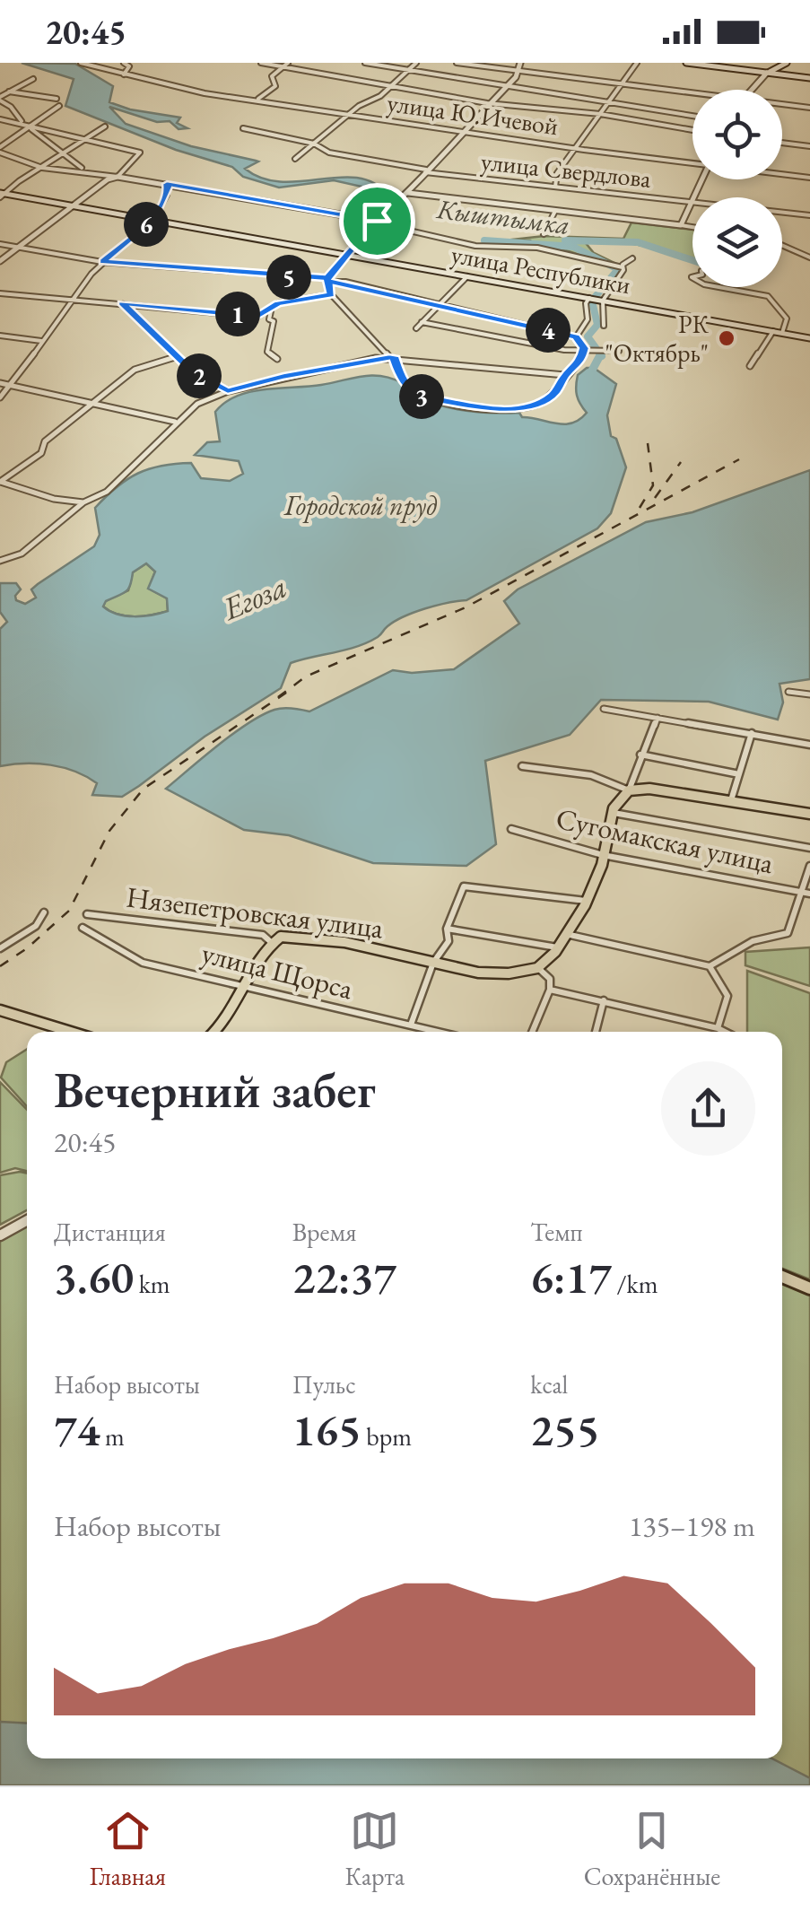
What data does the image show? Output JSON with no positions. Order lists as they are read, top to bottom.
{
  "streets": {
    "main road": ["улица Республики", "Нязепетровская улица"],
    "street": [
      "улица Ю.Ичевой",
      "улица Свердлова",
      "Сугомакская улица",
      "улица Щорса"
    ]
  },
  "water": ["Кыштымка", "Городской пруд", "Егоза"],
  "places": ["РК \"Октябрь\""],
  "page": {
    "status": "20:45",
    "pins": [
      "6",
      "5",
      "1",
      "4",
      "2",
      "3"
    ],
    "heading": ["Вечерний забег", "20:45"],
    "stats": [
      ["Дистанция", "3.60 km"],
      ["Время", "22:37"],
      ["Темп", "6:17 /km"],
      ["Набор высоты", "74 m"],
      ["Пульс", "165 bpm"],
      ["kcal", "255"]
    ],
    "chart": ["Набор высоты", "135–198 m"],
    "tabs": ["Главная", "Карта", "Сохранённые"]
  }
}
